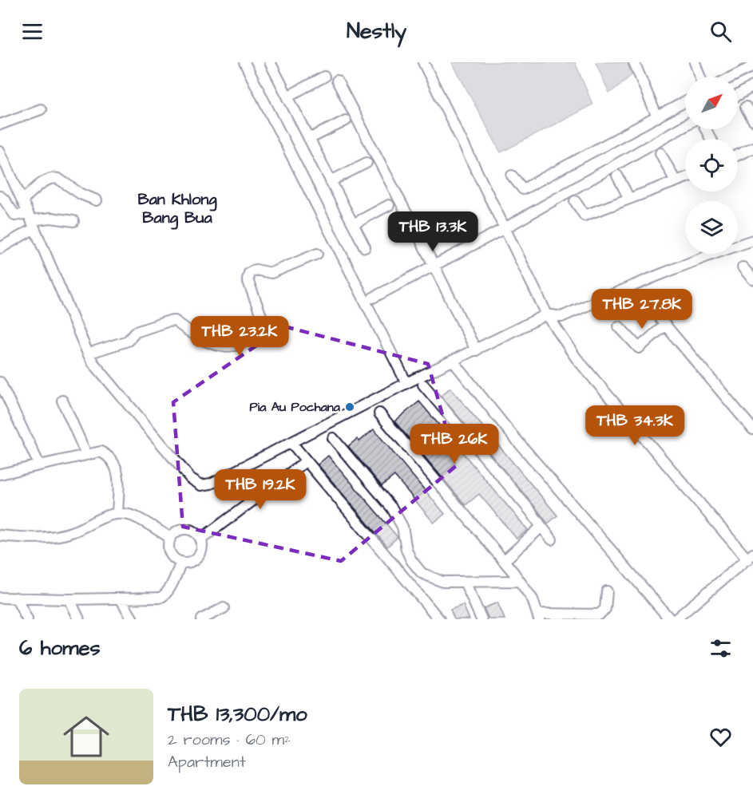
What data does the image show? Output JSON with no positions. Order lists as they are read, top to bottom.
{
  "districts": ["Ban Khlong Bang Bua"],
  "places": ["Pia Au Pochana"],
  "north": "top right",
  "page": {
    "header": "Nestly",
    "price": [
      "THB 13.3K",
      "THB 27.8K",
      "THB 23.2K",
      "THB 34.3K",
      "THB 26K",
      "THB 19.2K"
    ],
    "heading": "6 homes",
    "list": [
      {
        "name": "THB 13,300/mo",
        "note": "2 rooms · 60 m² · Apartment"
      }
    ]
  }
}
